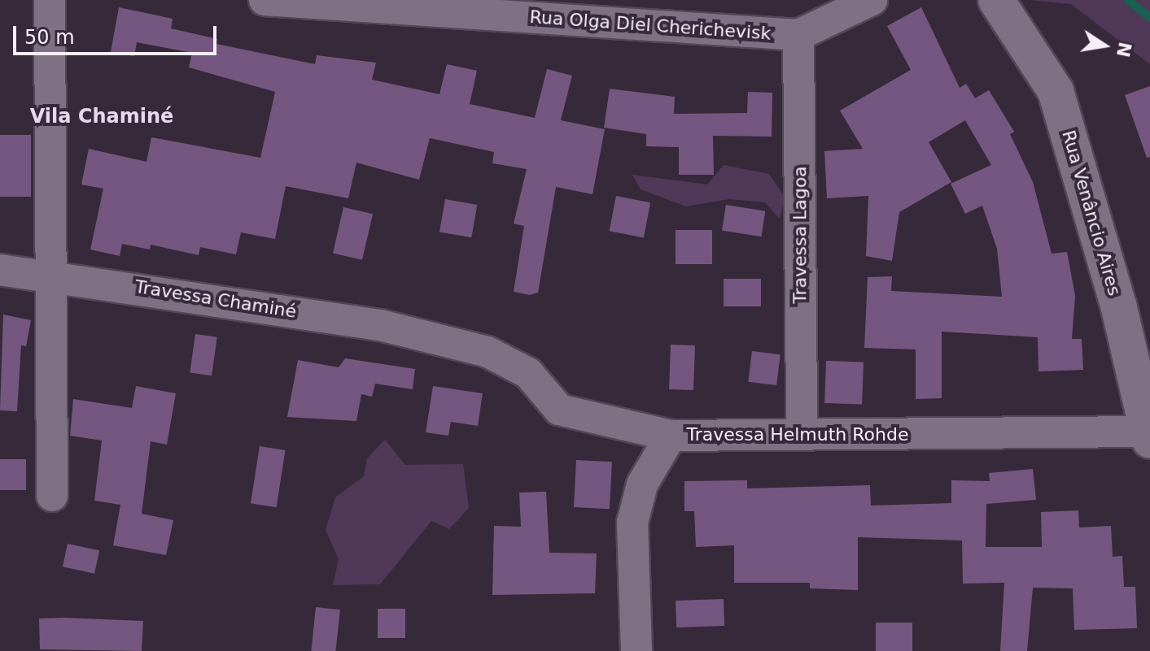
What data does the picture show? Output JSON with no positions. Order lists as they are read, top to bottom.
{
  "streets": {
    "street": [
      "Rua Olga Diel Cherichevisk",
      "Rua Venâncio Aires",
      "Travessa Lagoa",
      "Travessa Chaminé",
      "Travessa Helmuth Rohde"
    ]
  },
  "crossings": [
    ["Rua Olga Diel Cherichevisk", "Travessa Lagoa"],
    ["Rua Venâncio Aires", "Travessa Helmuth Rohde"],
    ["Travessa Lagoa", "Travessa Helmuth Rohde"],
    ["Travessa Chaminé", "Travessa Helmuth Rohde"]
  ],
  "districts": ["Vila Chaminé"],
  "scale_bar": "50 m",
  "north": "right"
}
